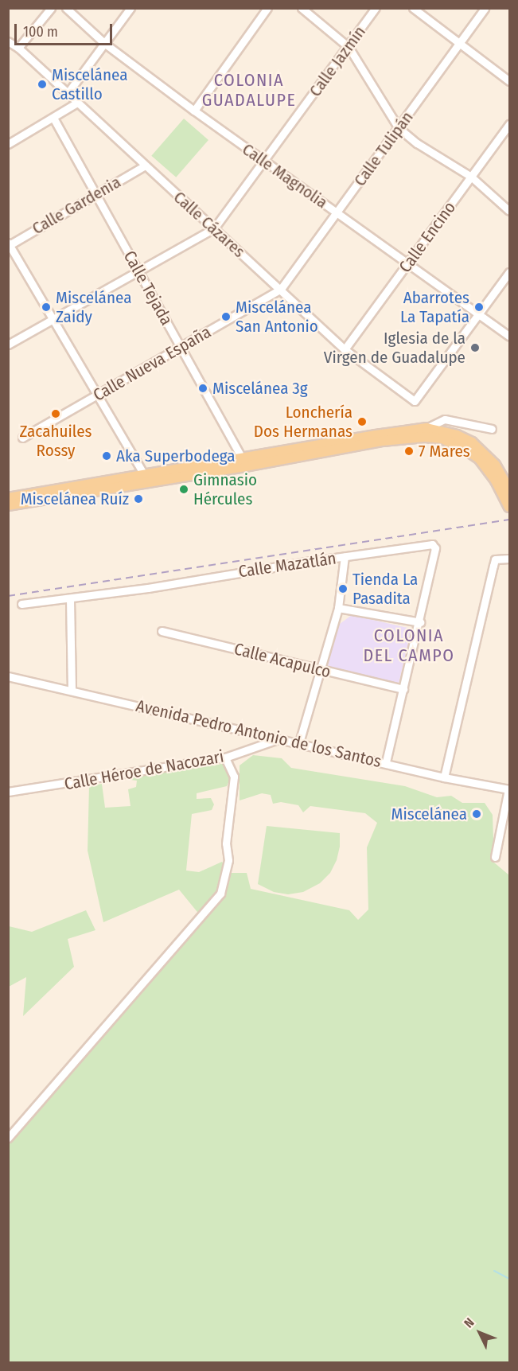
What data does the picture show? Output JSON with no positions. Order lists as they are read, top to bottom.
{
  "streets": {
    "street": [
      "Calle Jazmín",
      "Calle Tulipán",
      "Calle Magnolia",
      "Calle Gardenia",
      "Calle Cázares",
      "Calle Encino",
      "Calle Tejada",
      "Calle Nueva España",
      "Calle Mazatlán",
      "Calle Acapulco",
      "Avenida Pedro Antonio de los Santos",
      "Calle Héroe de Nacozari"
    ]
  },
  "crossings": [
    ["Calle Jazmín", "Calle Magnolia"],
    ["Calle Jazmín", "Calle Cázares"],
    ["Calle Tulipán", "Calle Magnolia"],
    ["Calle Tulipán", "Calle Cázares"],
    ["Calle Tulipán", "Calle Nueva España"],
    ["Calle Magnolia", "Calle Cázares"],
    ["Calle Magnolia", "Calle Encino"],
    ["Calle Gardenia", "Calle Cázares"],
    ["Calle Gardenia", "Calle Tejada"],
    ["Calle Cázares", "Calle Encino"],
    ["Calle Cázares", "Calle Nueva España"],
    ["Calle Tejada", "Calle Nueva España"],
    ["Calle Mazatlán", "Calle Acapulco"],
    ["Calle Mazatlán", "Avenida Pedro Antonio de los Santos"],
    ["Avenida Pedro Antonio de los Santos", "Calle Héroe de Nacozari"]
  ],
  "districts": ["COLONIA GUADALUPE", "COLONIA DEL CAMPO"],
  "places": [
    "Miscelánea Castillo",
    "Miscelánea Zaidy",
    "Abarrotes La Tapatía",
    "Miscelánea San Antonio",
    "Iglesia de la Virgen de Guadalupe",
    "Miscelánea 3g",
    "Zacahuiles Rossy",
    "Lonchería Dos Hermanas",
    "7 Mares",
    "Aka Superbodega",
    "Gimnasio Hércules",
    "Miscelánea Ruíz",
    "Tienda La Pasadita",
    "Miscelánea"
  ],
  "scale_bar": "100 m",
  "north": "top left"
}
